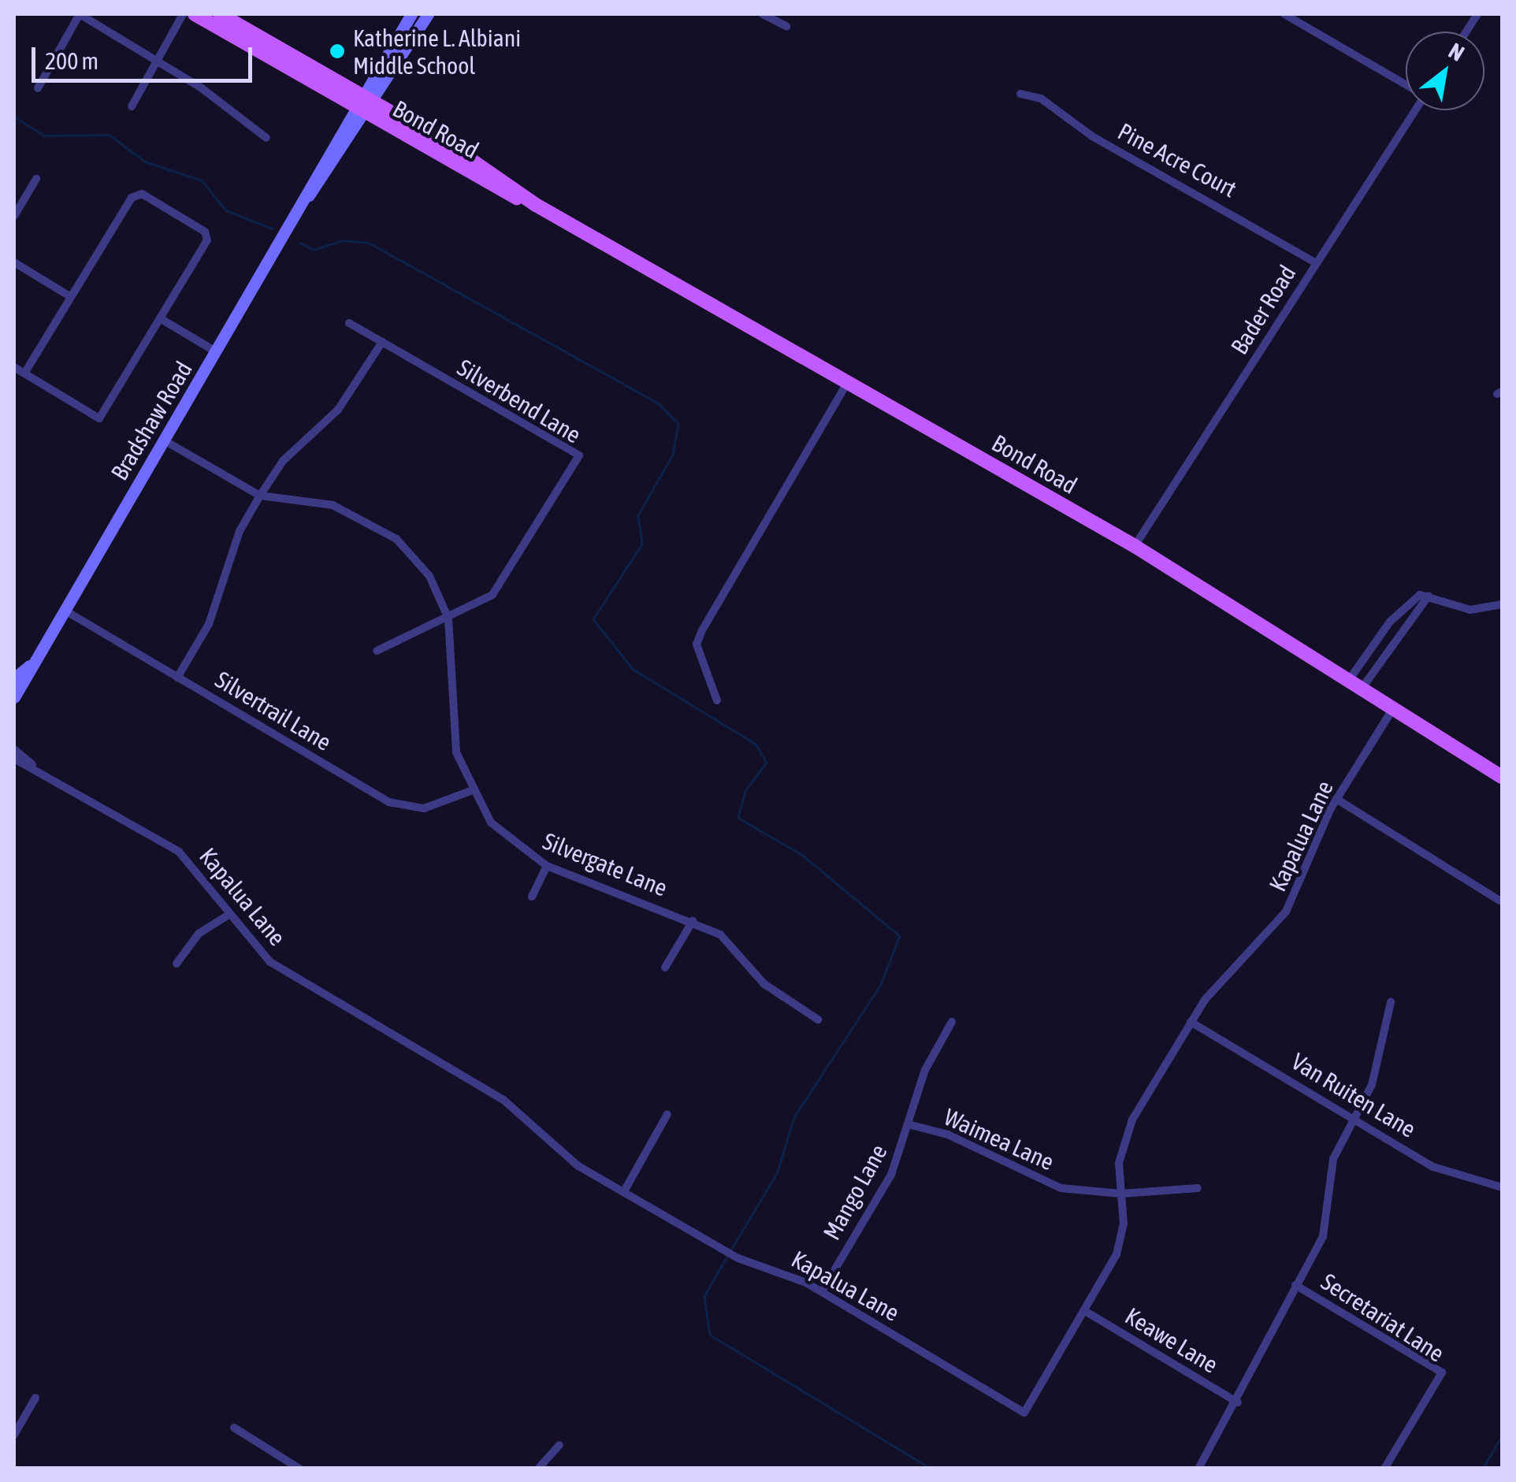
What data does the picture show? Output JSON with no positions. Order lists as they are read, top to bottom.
{
  "streets": {
    "main road": ["Bond Road", "Bradshaw Road"],
    "street": [
      "Pine Acre Court",
      "Bader Road",
      "Silverbend Lane",
      "Silvertrail Lane",
      "Kapalua Lane",
      "Silvergate Lane",
      "Van Ruiten Lane",
      "Waimea Lane",
      "Mango Lane",
      "Secretariat Lane",
      "Keawe Lane"
    ]
  },
  "crossings": [
    ["Bond Road", "Bader Road"],
    ["Bond Road", "Bradshaw Road"],
    ["Bond Road", "Kapalua Lane"],
    ["Pine Acre Court", "Bader Road"],
    ["Silverbend Lane", "Silvergate Lane"],
    ["Bradshaw Road", "Silvertrail Lane"],
    ["Bradshaw Road", "Silvergate Lane"],
    ["Silvertrail Lane", "Silvergate Lane"],
    ["Kapalua Lane", "Van Ruiten Lane"],
    ["Kapalua Lane", "Waimea Lane"],
    ["Kapalua Lane", "Mango Lane"],
    ["Kapalua Lane", "Keawe Lane"],
    ["Van Ruiten Lane", "Secretariat Lane"],
    ["Waimea Lane", "Mango Lane"],
    ["Secretariat Lane", "Keawe Lane"]
  ],
  "places": ["Katherine L. Albiani Middle School"],
  "scale_bar": "200 m",
  "north": "top right"
}
